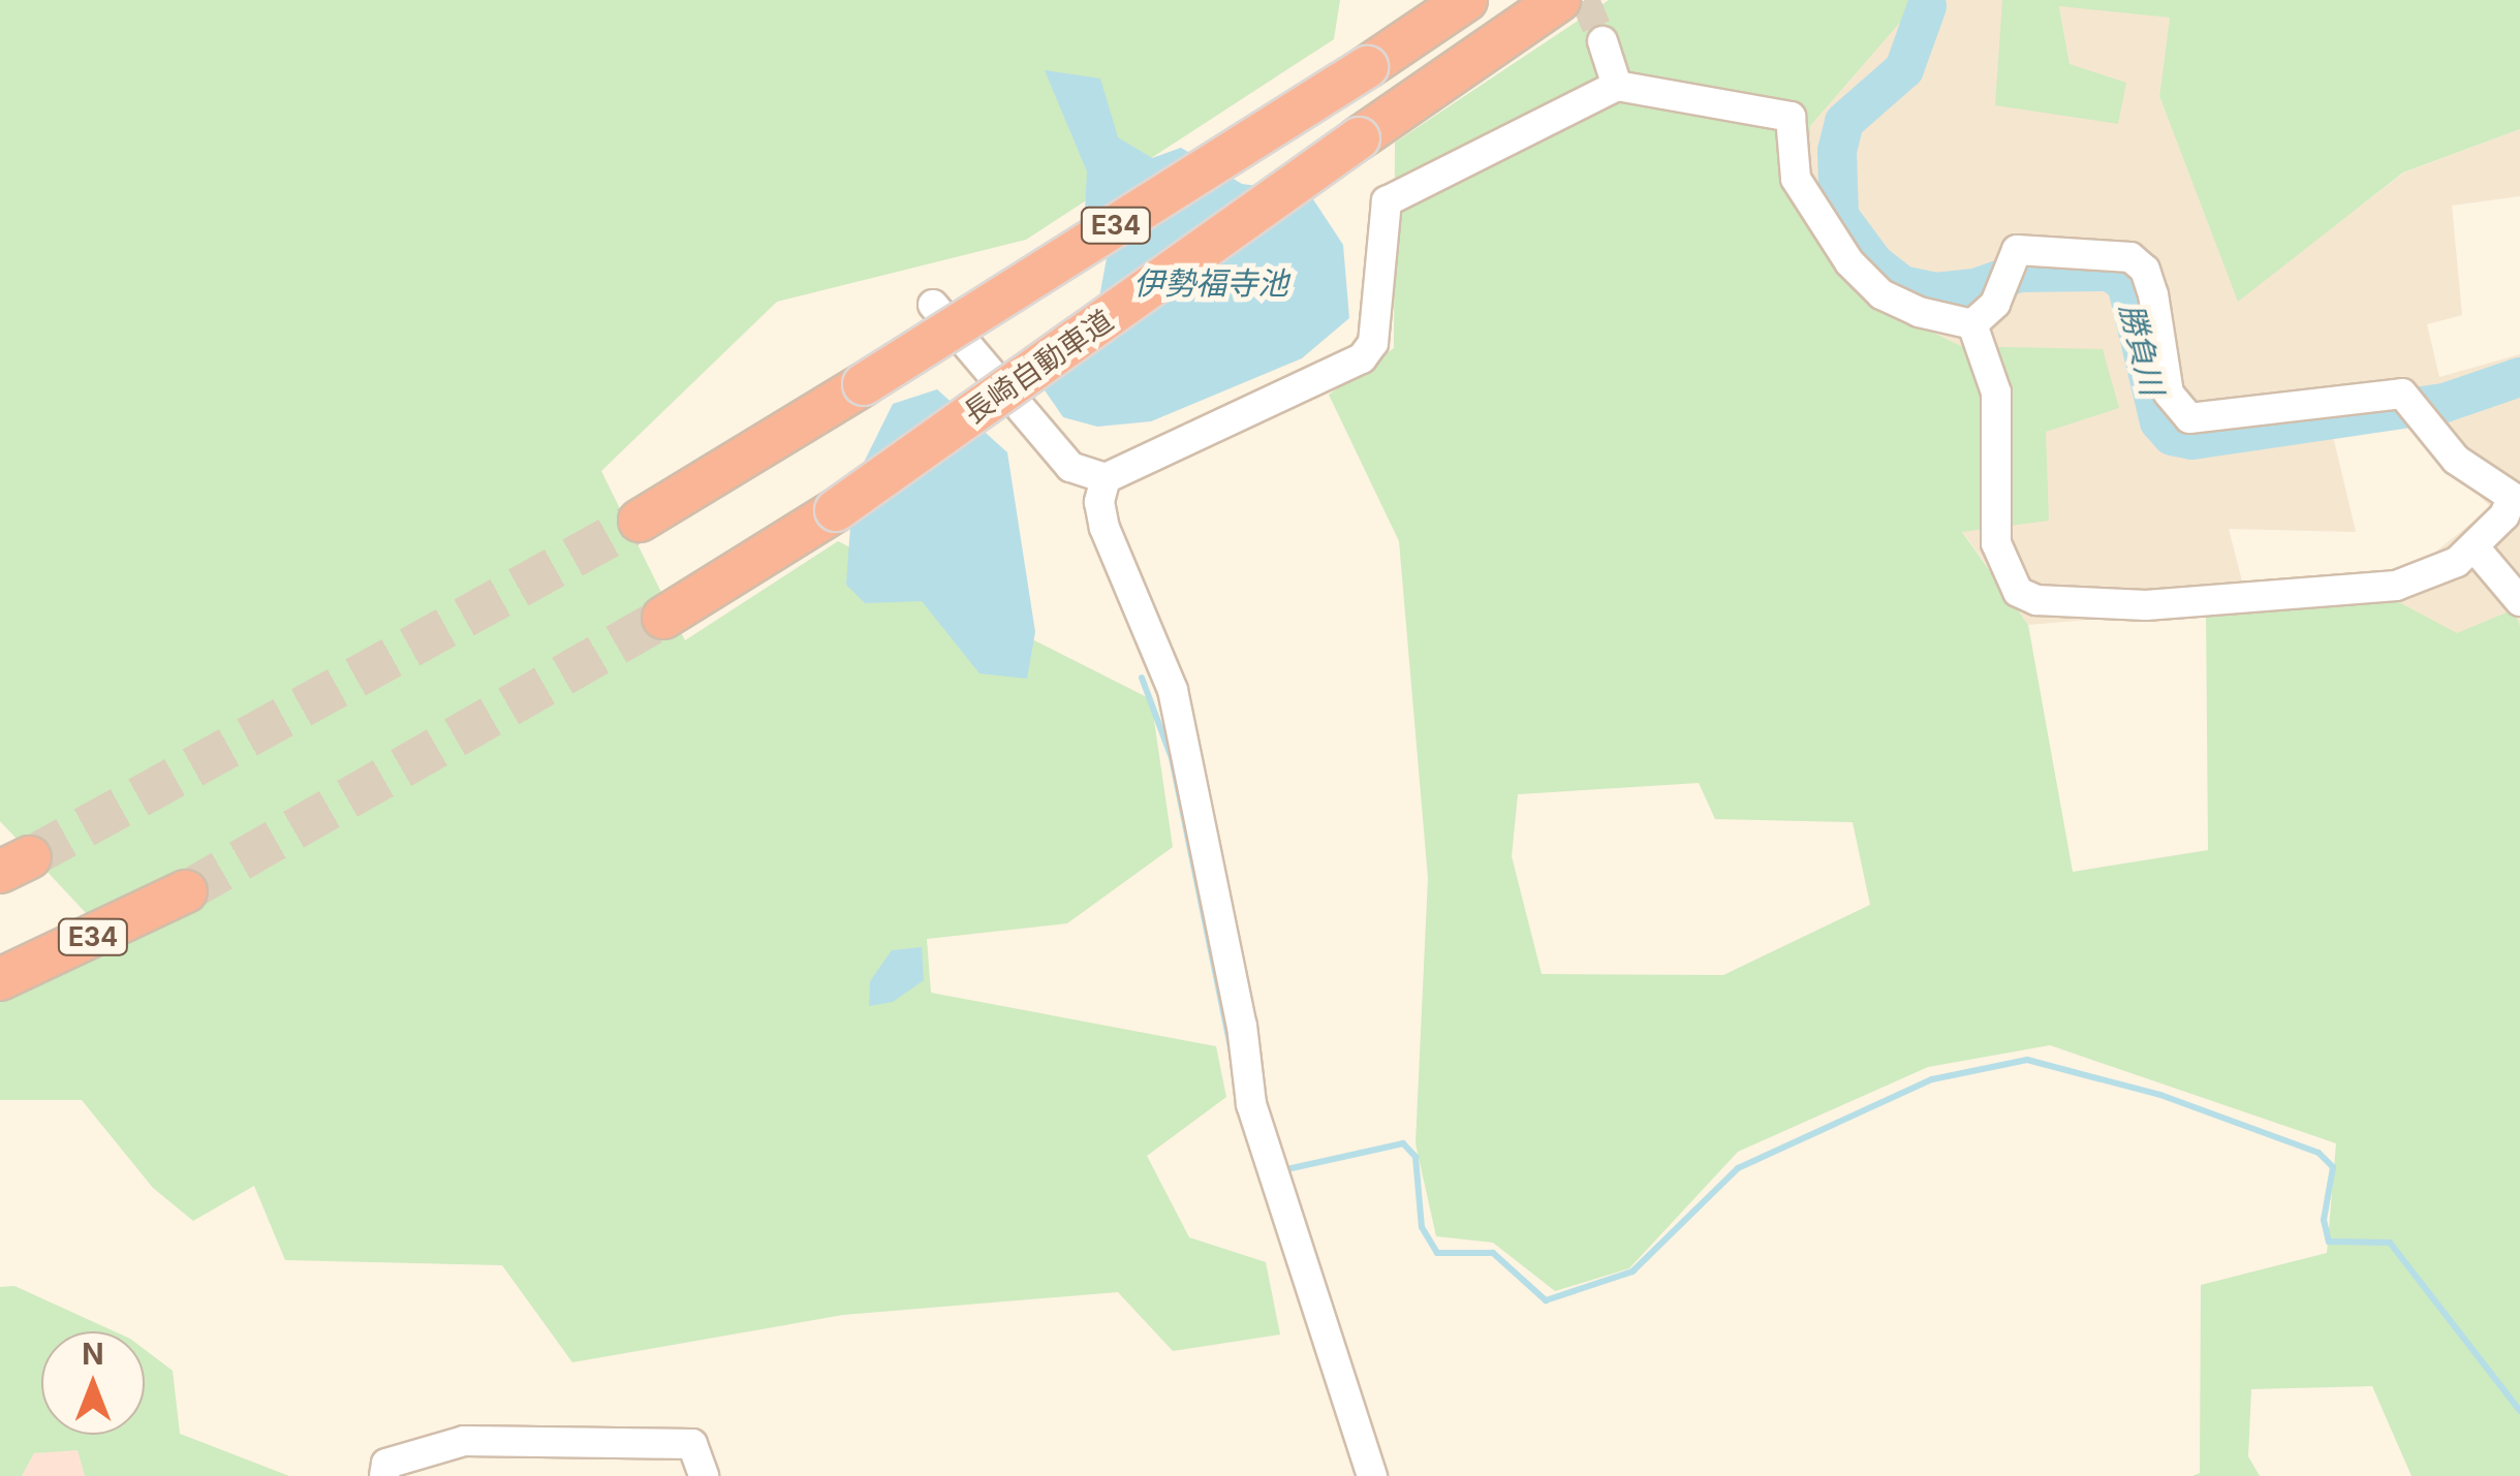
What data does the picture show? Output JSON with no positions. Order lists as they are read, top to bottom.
{
  "streets": {
    "highway": ["E34", "長崎自動車道"]
  },
  "water": ["伊勢福寺池", "勝負川"],
  "north": "top"
}
